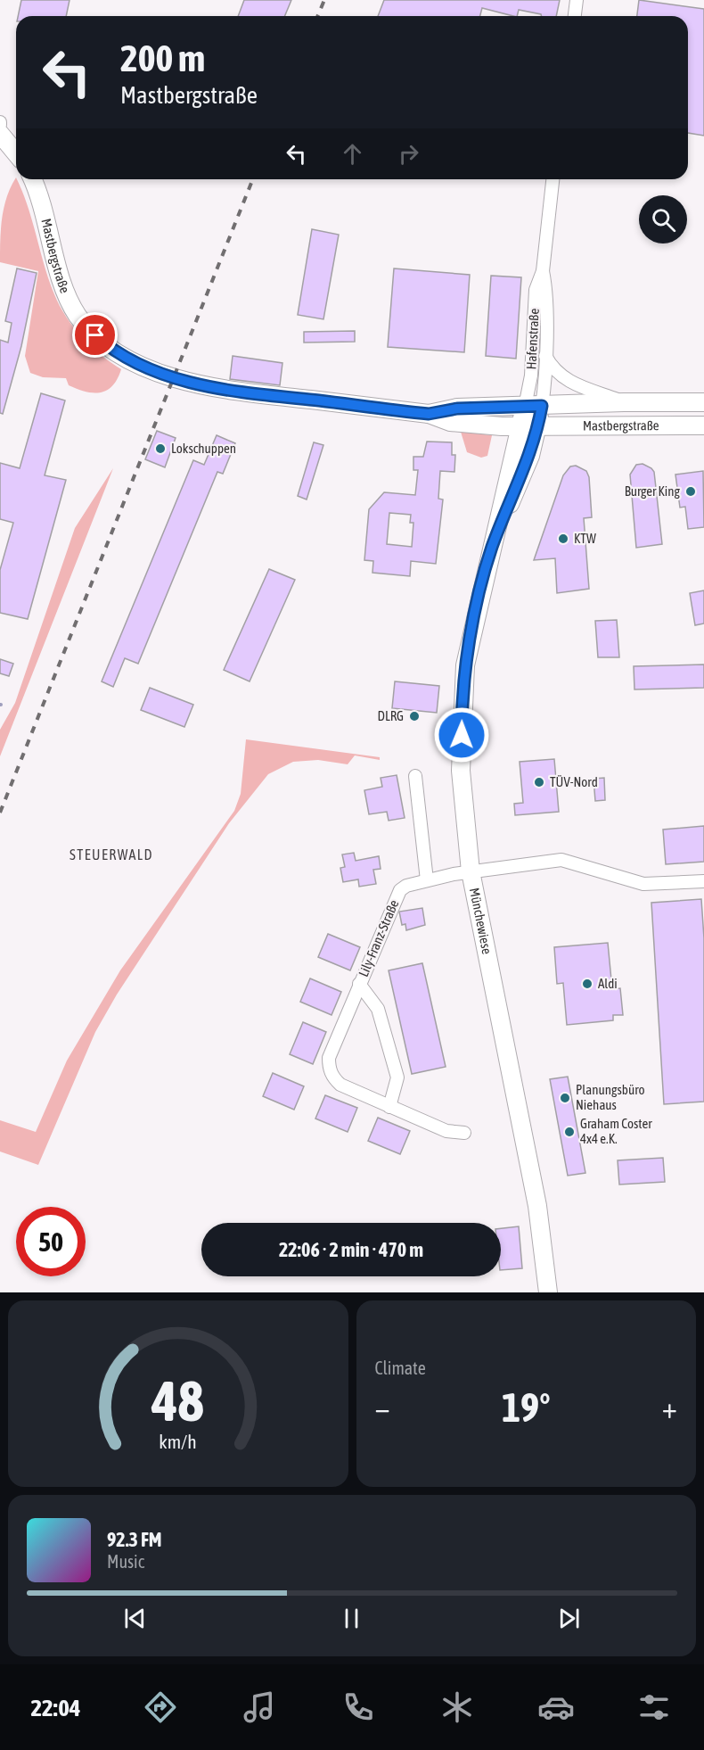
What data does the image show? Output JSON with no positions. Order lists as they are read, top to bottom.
{
  "streets": {
    "main road": ["Mastbergstraße", "Münchewiese"],
    "street": ["Hafenstraße", "Lily-Franz-Straße"]
  },
  "crossings": [
    ["Mastbergstraße", "Hafenstraße"],
    ["Mastbergstraße", "Münchewiese"],
    ["Münchewiese", "Lily-Franz-Straße"]
  ],
  "districts": ["STEUERWALD"],
  "places": [
    "Lokschuppen",
    "Burger King",
    "KTW",
    "DLRG",
    "TÜV-Nord",
    "Aldi",
    "Planungsbüro Niehaus",
    "Graham Coster 4x4 e.K."
  ],
  "page": {
    "turn": ["200 m", "Mastbergstraße"],
    "limit": "50",
    "trip": "22:06 · 2 min · 470 m",
    "tile": "Climate",
    "heat": ["−", "19°", "+"],
    "song": ["92.3 FM", "Music"],
    "tabs": "22:04",
    "gauge": ["48", "km/h"]
  }
}
